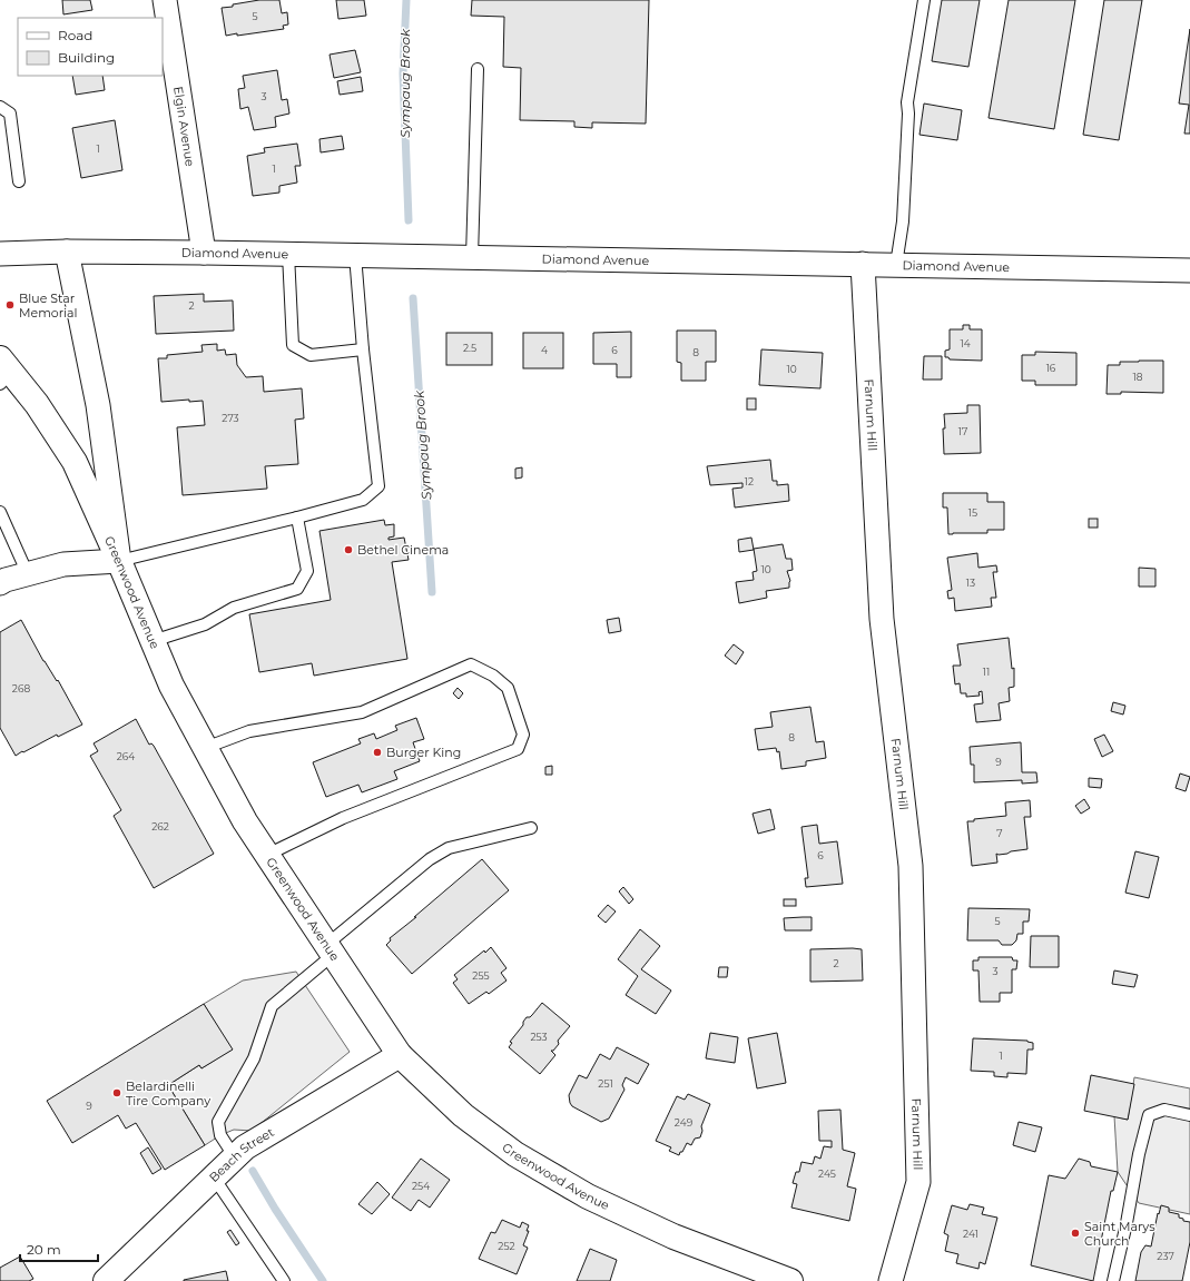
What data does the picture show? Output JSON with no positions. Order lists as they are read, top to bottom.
{
  "streets": {
    "main road": ["Greenwood Avenue", "Beach Street"],
    "street": ["Elgin Avenue", "Diamond Avenue", "Farnum Hill"]
  },
  "crossings": [
    ["Elgin Avenue", "Diamond Avenue"],
    ["Diamond Avenue", "Farnum Hill"],
    ["Greenwood Avenue", "Beach Street"]
  ],
  "water": ["Sympaug Brook"],
  "places": [
    "Blue Star Memorial",
    "Bethel Cinema",
    "Burger King",
    "Belardinelli Tire Company",
    "Saint Marys Church"
  ],
  "house_numbers": [
    "5",
    "3",
    "1",
    "1",
    "2",
    "14",
    "2.5",
    "4",
    "6",
    "8",
    "16",
    "10",
    "18",
    "273",
    "17",
    "12",
    "15",
    "10",
    "13",
    "11",
    "268",
    "8",
    "264",
    "9",
    "262",
    "7",
    "6",
    "5",
    "2",
    "3",
    "255",
    "253",
    "1",
    "251",
    "9",
    "249",
    "245",
    "254",
    "241",
    "252",
    "237"
  ],
  "legend": ["Road", "Building"],
  "scale_bar": "20 m"
}
